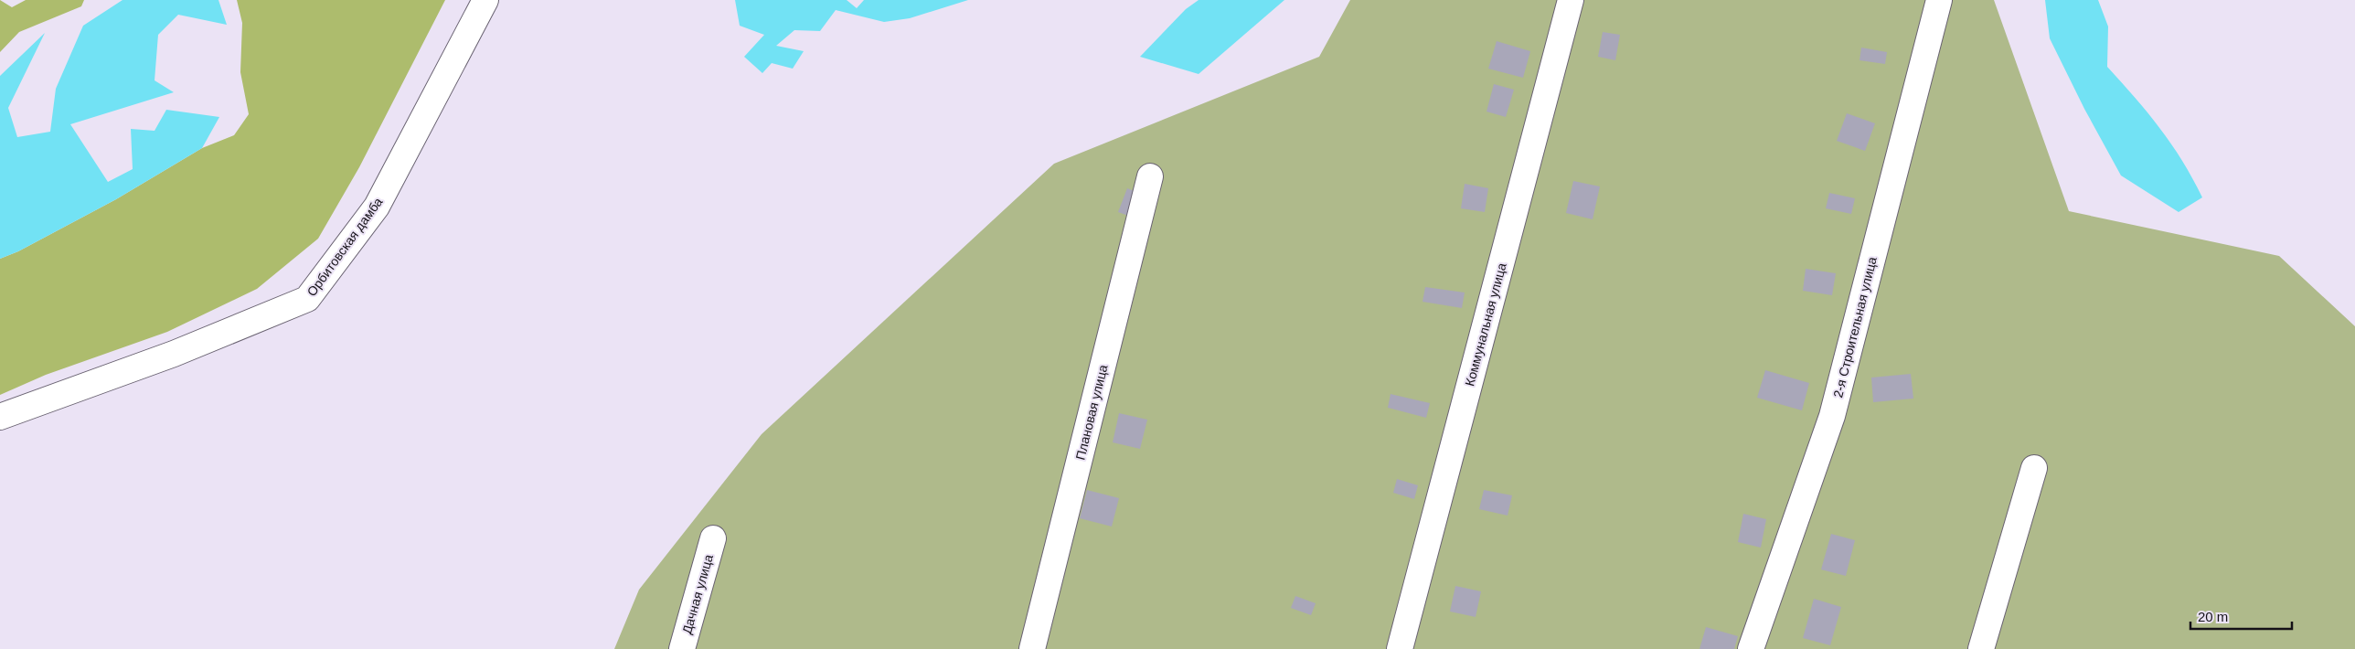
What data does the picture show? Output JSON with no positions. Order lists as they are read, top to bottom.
{
  "streets": {
    "street": [
      "Орбитовская дамба",
      "Коммунальная улица",
      "2-я Строительная улица",
      "Плановая улица",
      "Дачная улица"
    ]
  },
  "scale_bar": "20 m"
}
